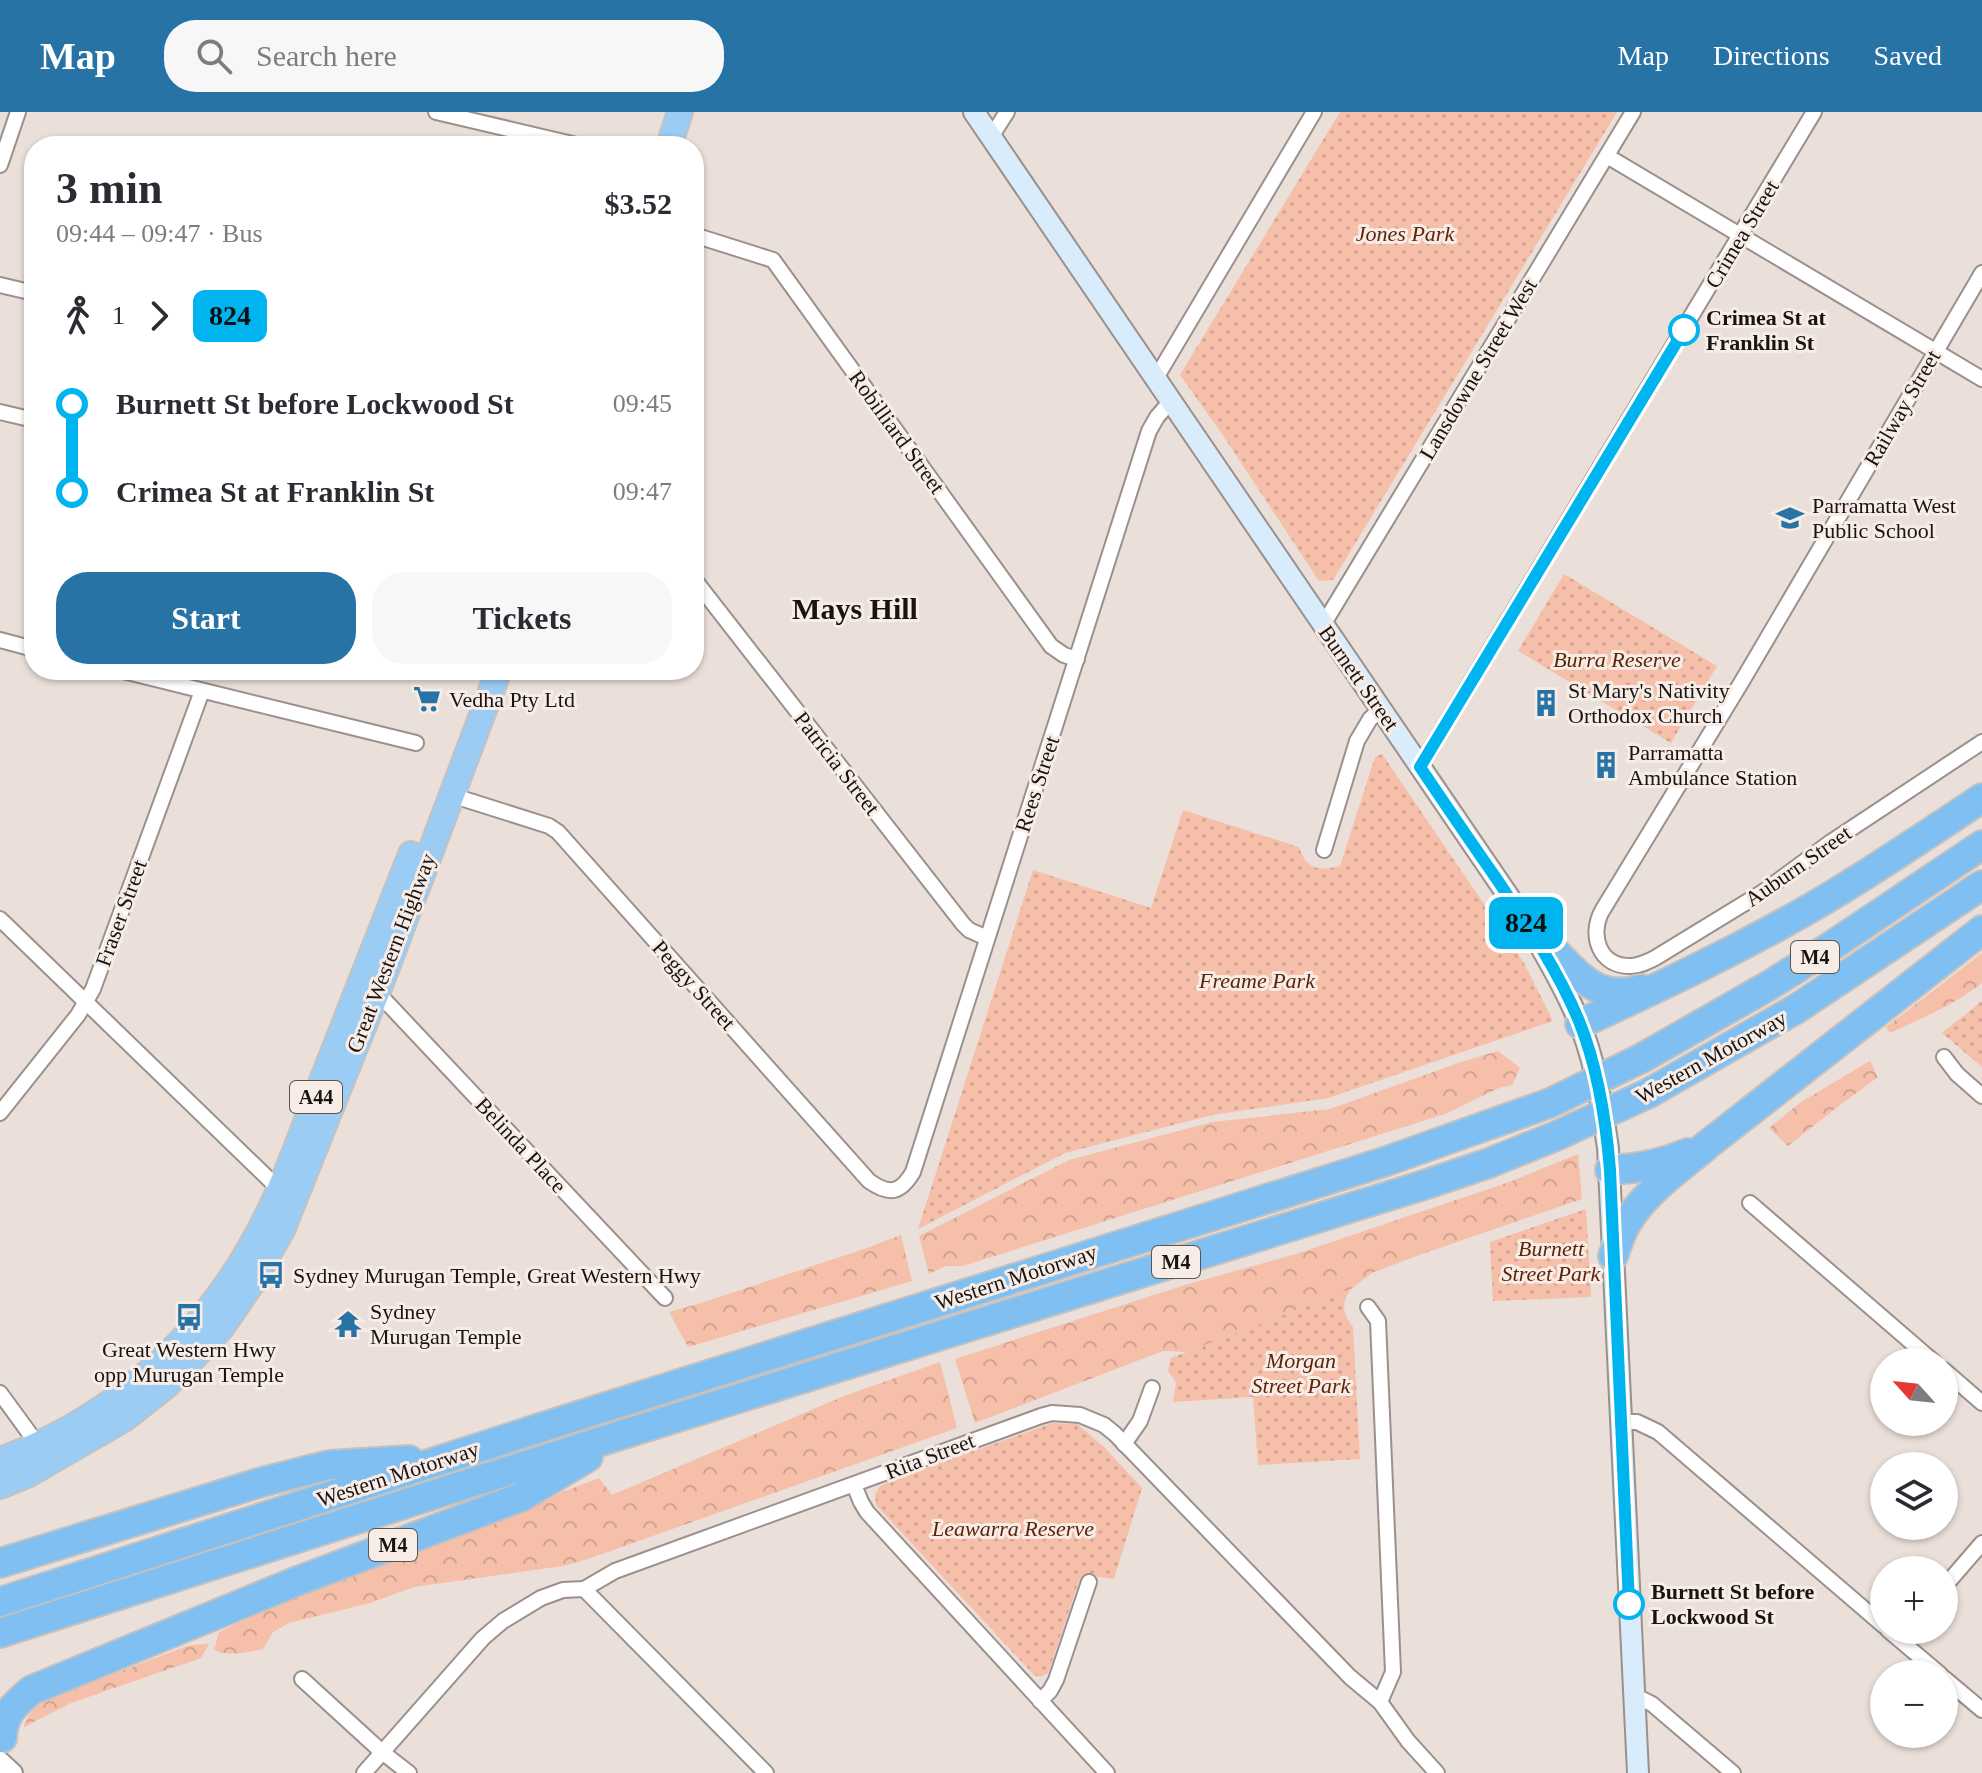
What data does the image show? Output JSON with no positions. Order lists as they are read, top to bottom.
{
  "streets": {
    "highway": [
      "Great Western Highway",
      "M4",
      "Western Motorway",
      "A44"
    ],
    "main road": ["Burnett Street"],
    "street": [
      "Crimea Street",
      "Lansdowne Street West",
      "Railway Street",
      "Robilliard Street",
      "Patricia Street",
      "Rees Street",
      "Auburn Street",
      "Fraser Street",
      "Peggy Street",
      "Belinda Place",
      "Rita Street"
    ]
  },
  "crossings": [
    ["Crimea Street", "Burnett Street"],
    ["Lansdowne Street West", "Burnett Street"],
    ["Railway Street", "Auburn Street"],
    ["Robilliard Street", "Rees Street"],
    ["Burnett Street", "Rees Street"],
    ["Patricia Street", "Rees Street"],
    ["Rees Street", "Peggy Street"],
    ["Great Western Highway", "Peggy Street"],
    ["Great Western Highway", "Belinda Place"],
    ["M4", "Western Motorway"]
  ],
  "districts": ["Mays Hill"],
  "parks": [
    "Jones Park",
    "Burra Reserve",
    "Freame Park",
    "Burnett Street Park",
    "Morgan Street Park",
    "Leawarra Reserve"
  ],
  "places": {
    "other": ["Crimea St at Franklin St", "Burnett St before Lockwood St"],
    "school or university": ["Parramatta West Public School"],
    "supermarket": ["Vedha Pty Ltd"],
    "building": ["St Mary's Nativity Orthodox Church", "Parramatta Ambulance Station"],
    "bus stop": ["Sydney Murugan Temple, Great Western Hwy", "Great Western Hwy opp Murugan Temple"],
    "temple": ["Sydney Murugan Temple"]
  },
  "lines": ["bus line 824"],
  "north": "top left",
  "page": {
    "header": "Map",
    "search": "Search here",
    "nav": ["Map", "Directions", "Saved"],
    "on_map": "824",
    "heading": ["3 min", "09:44 – 09:47 · Bus", "$3.52"],
    "legs": ["1", "824"],
    "list": [
      {
        "name": "Burnett St before Lockwood St",
        "value": "09:45"
      },
      {
        "name": "Crimea St at Franklin St",
        "value": "09:47"
      }
    ],
    "buttons": ["Start", "Tickets"],
    "map_buttons": ["+", "−"]
  }
}
